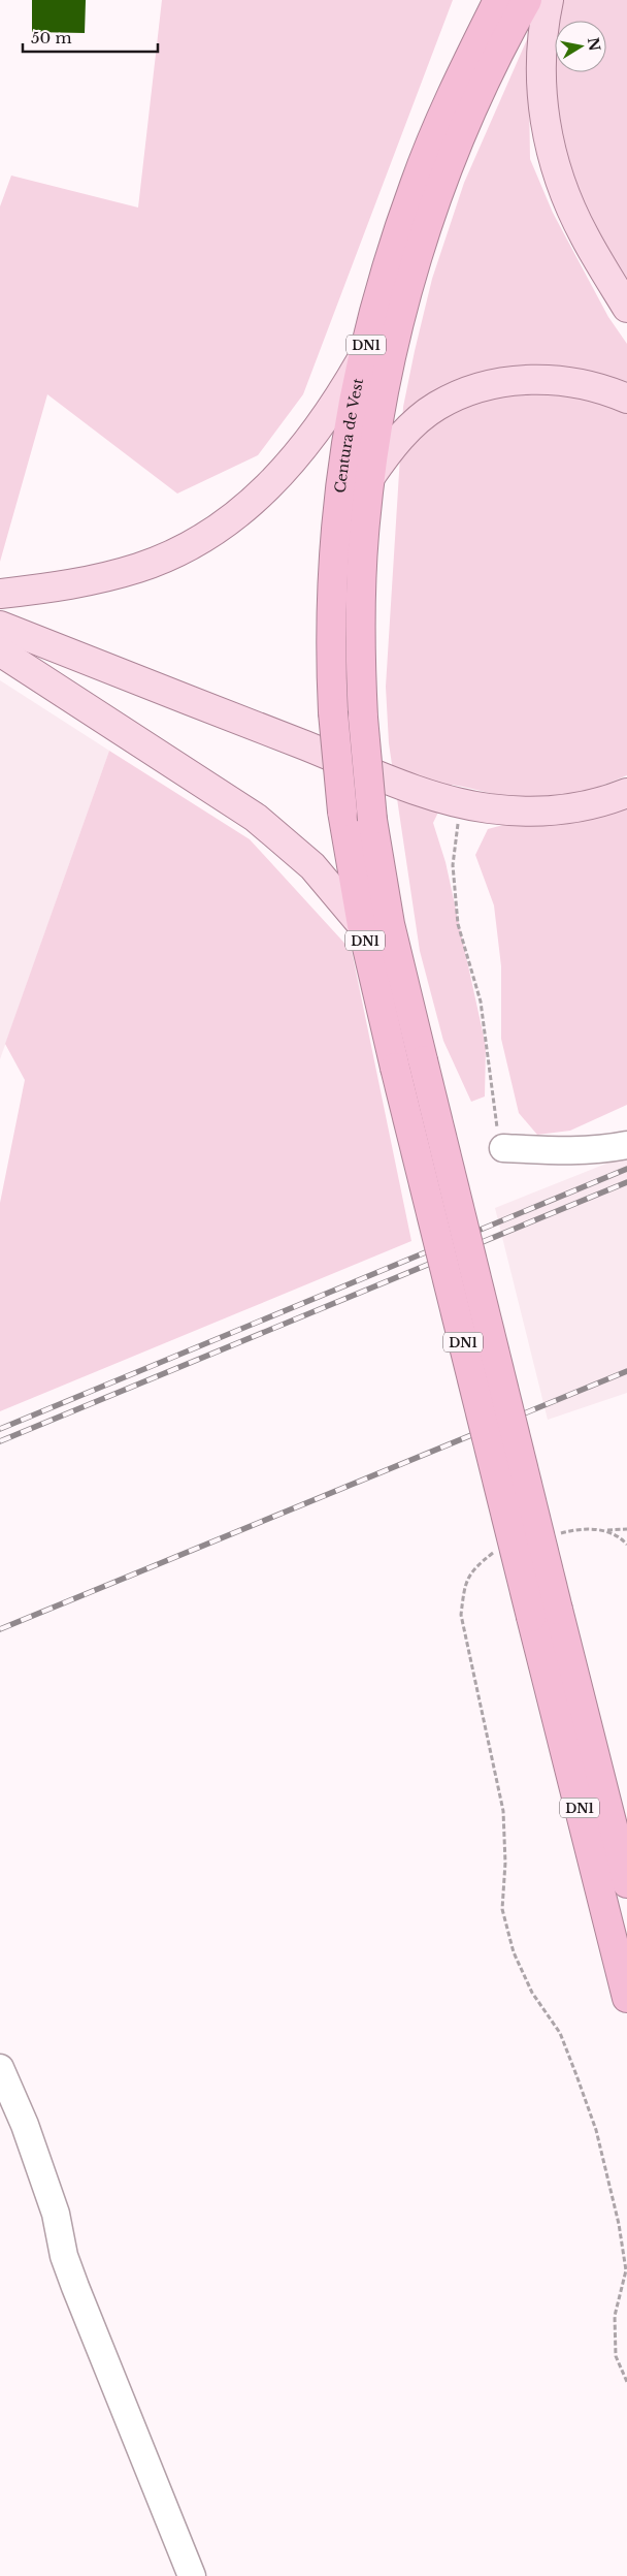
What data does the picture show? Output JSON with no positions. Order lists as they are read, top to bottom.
{
  "streets": {
    "highway": ["DN1", "Centura de Vest"]
  },
  "crossings": [
    ["DN1", "Centura de Vest"]
  ],
  "scale_bar": "50 m",
  "north": "right"
}
